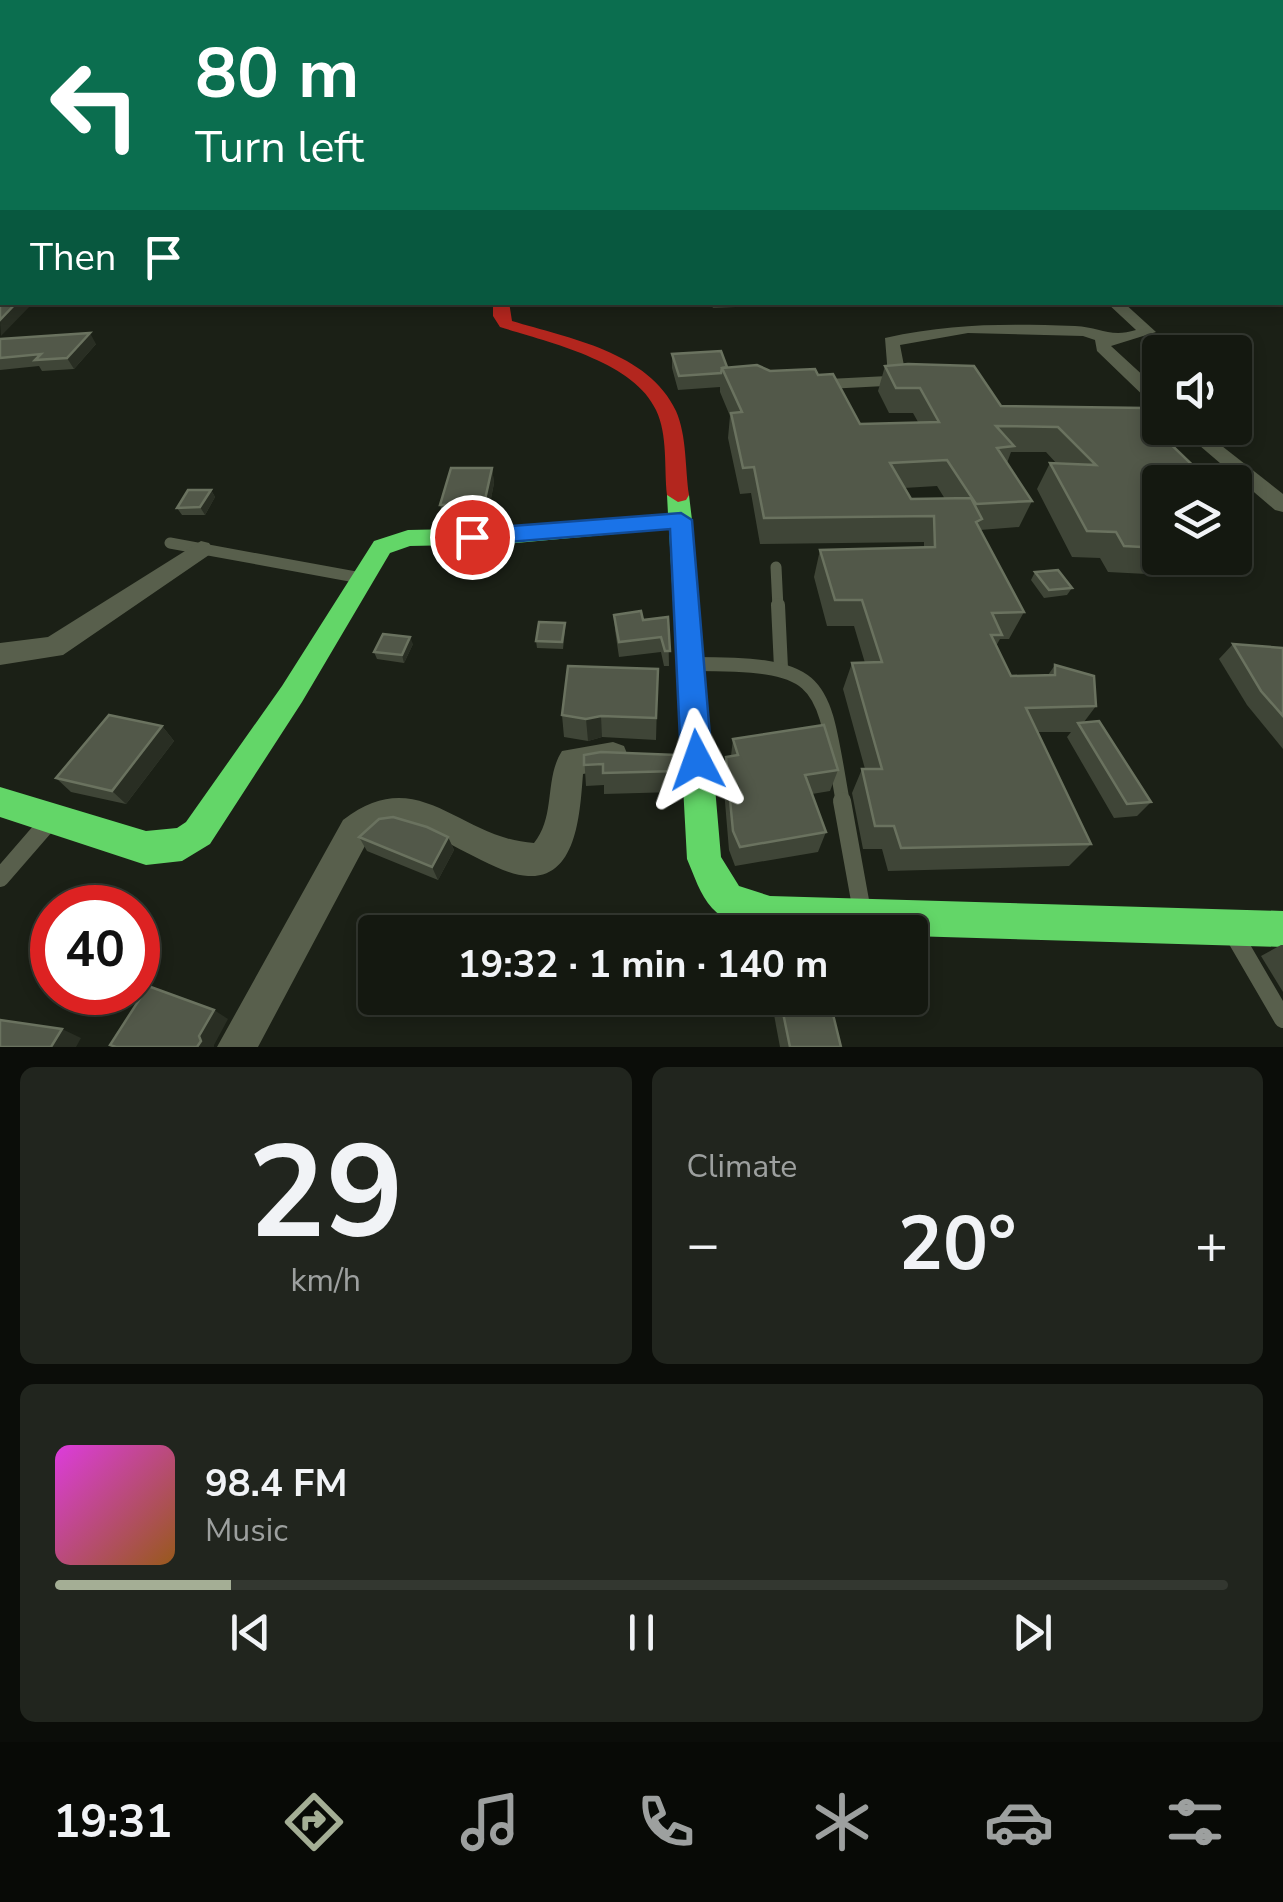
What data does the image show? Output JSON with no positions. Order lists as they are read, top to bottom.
{
  "page": {
    "turn": ["80 m", "Turn left"],
    "then": "Then",
    "limit": "40",
    "trip": "19:32 · 1 min · 140 m",
    "tile": [
      ["29", "km/h"],
      "Climate"
    ],
    "heat": ["−", "20°", "+"],
    "song": ["98.4 FM", "Music"],
    "tabs": "19:31"
  }
}
